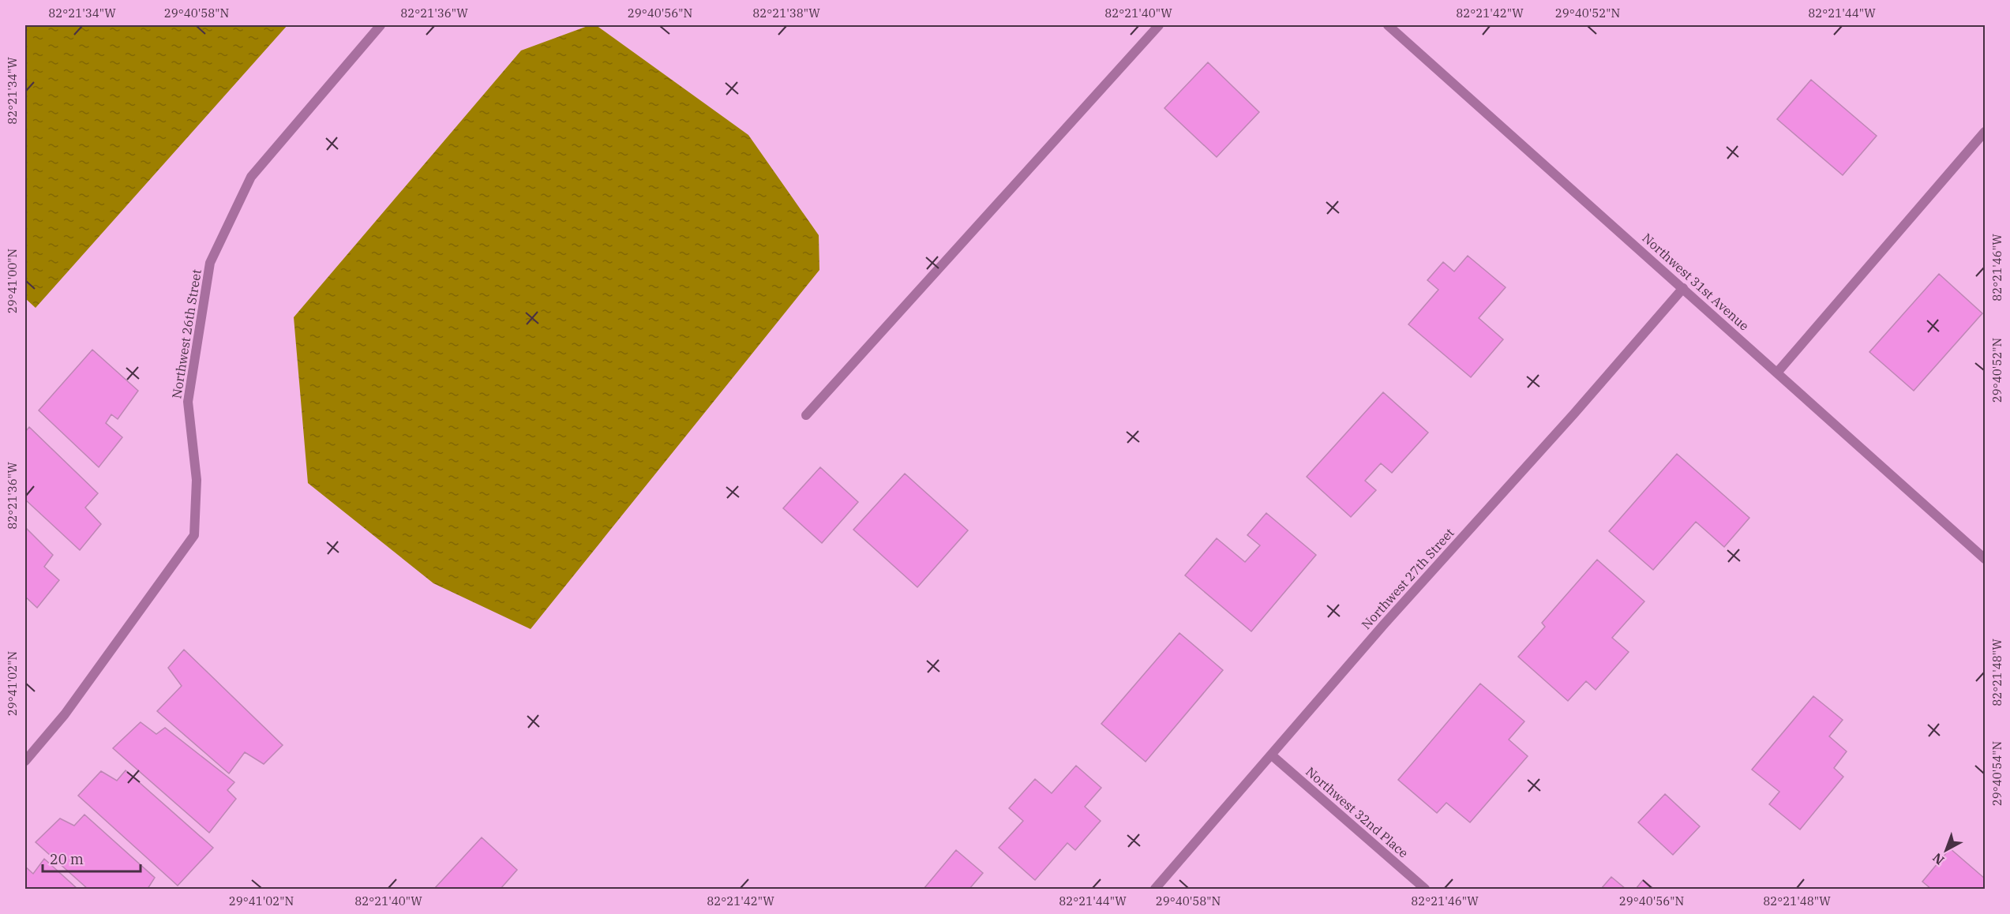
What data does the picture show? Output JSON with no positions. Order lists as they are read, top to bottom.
{
  "streets": {
    "street": [
      "Northwest 31st Avenue",
      "Northwest 26th Street",
      "Northwest 27th Street",
      "Northwest 32nd Place"
    ]
  },
  "crossings": [
    ["Northwest 31st Avenue", "Northwest 27th Street"],
    ["Northwest 27th Street", "Northwest 32nd Place"]
  ],
  "scale_bar": "20 m",
  "north": "bottom left",
  "coordinates": [
    "82°21'34\"W",
    "29°40'58\"N",
    "82°21'36\"W",
    "29°40'56\"N",
    "82°21'38\"W",
    "82°21'40\"W",
    "82°21'42\"W",
    "29°40'52\"N",
    "82°21'44\"W",
    "82°21'46\"W",
    "29°41'00\"N",
    "82°21'48\"W",
    "29°41'02\"N",
    "29°40'54\"N"
  ]
}
